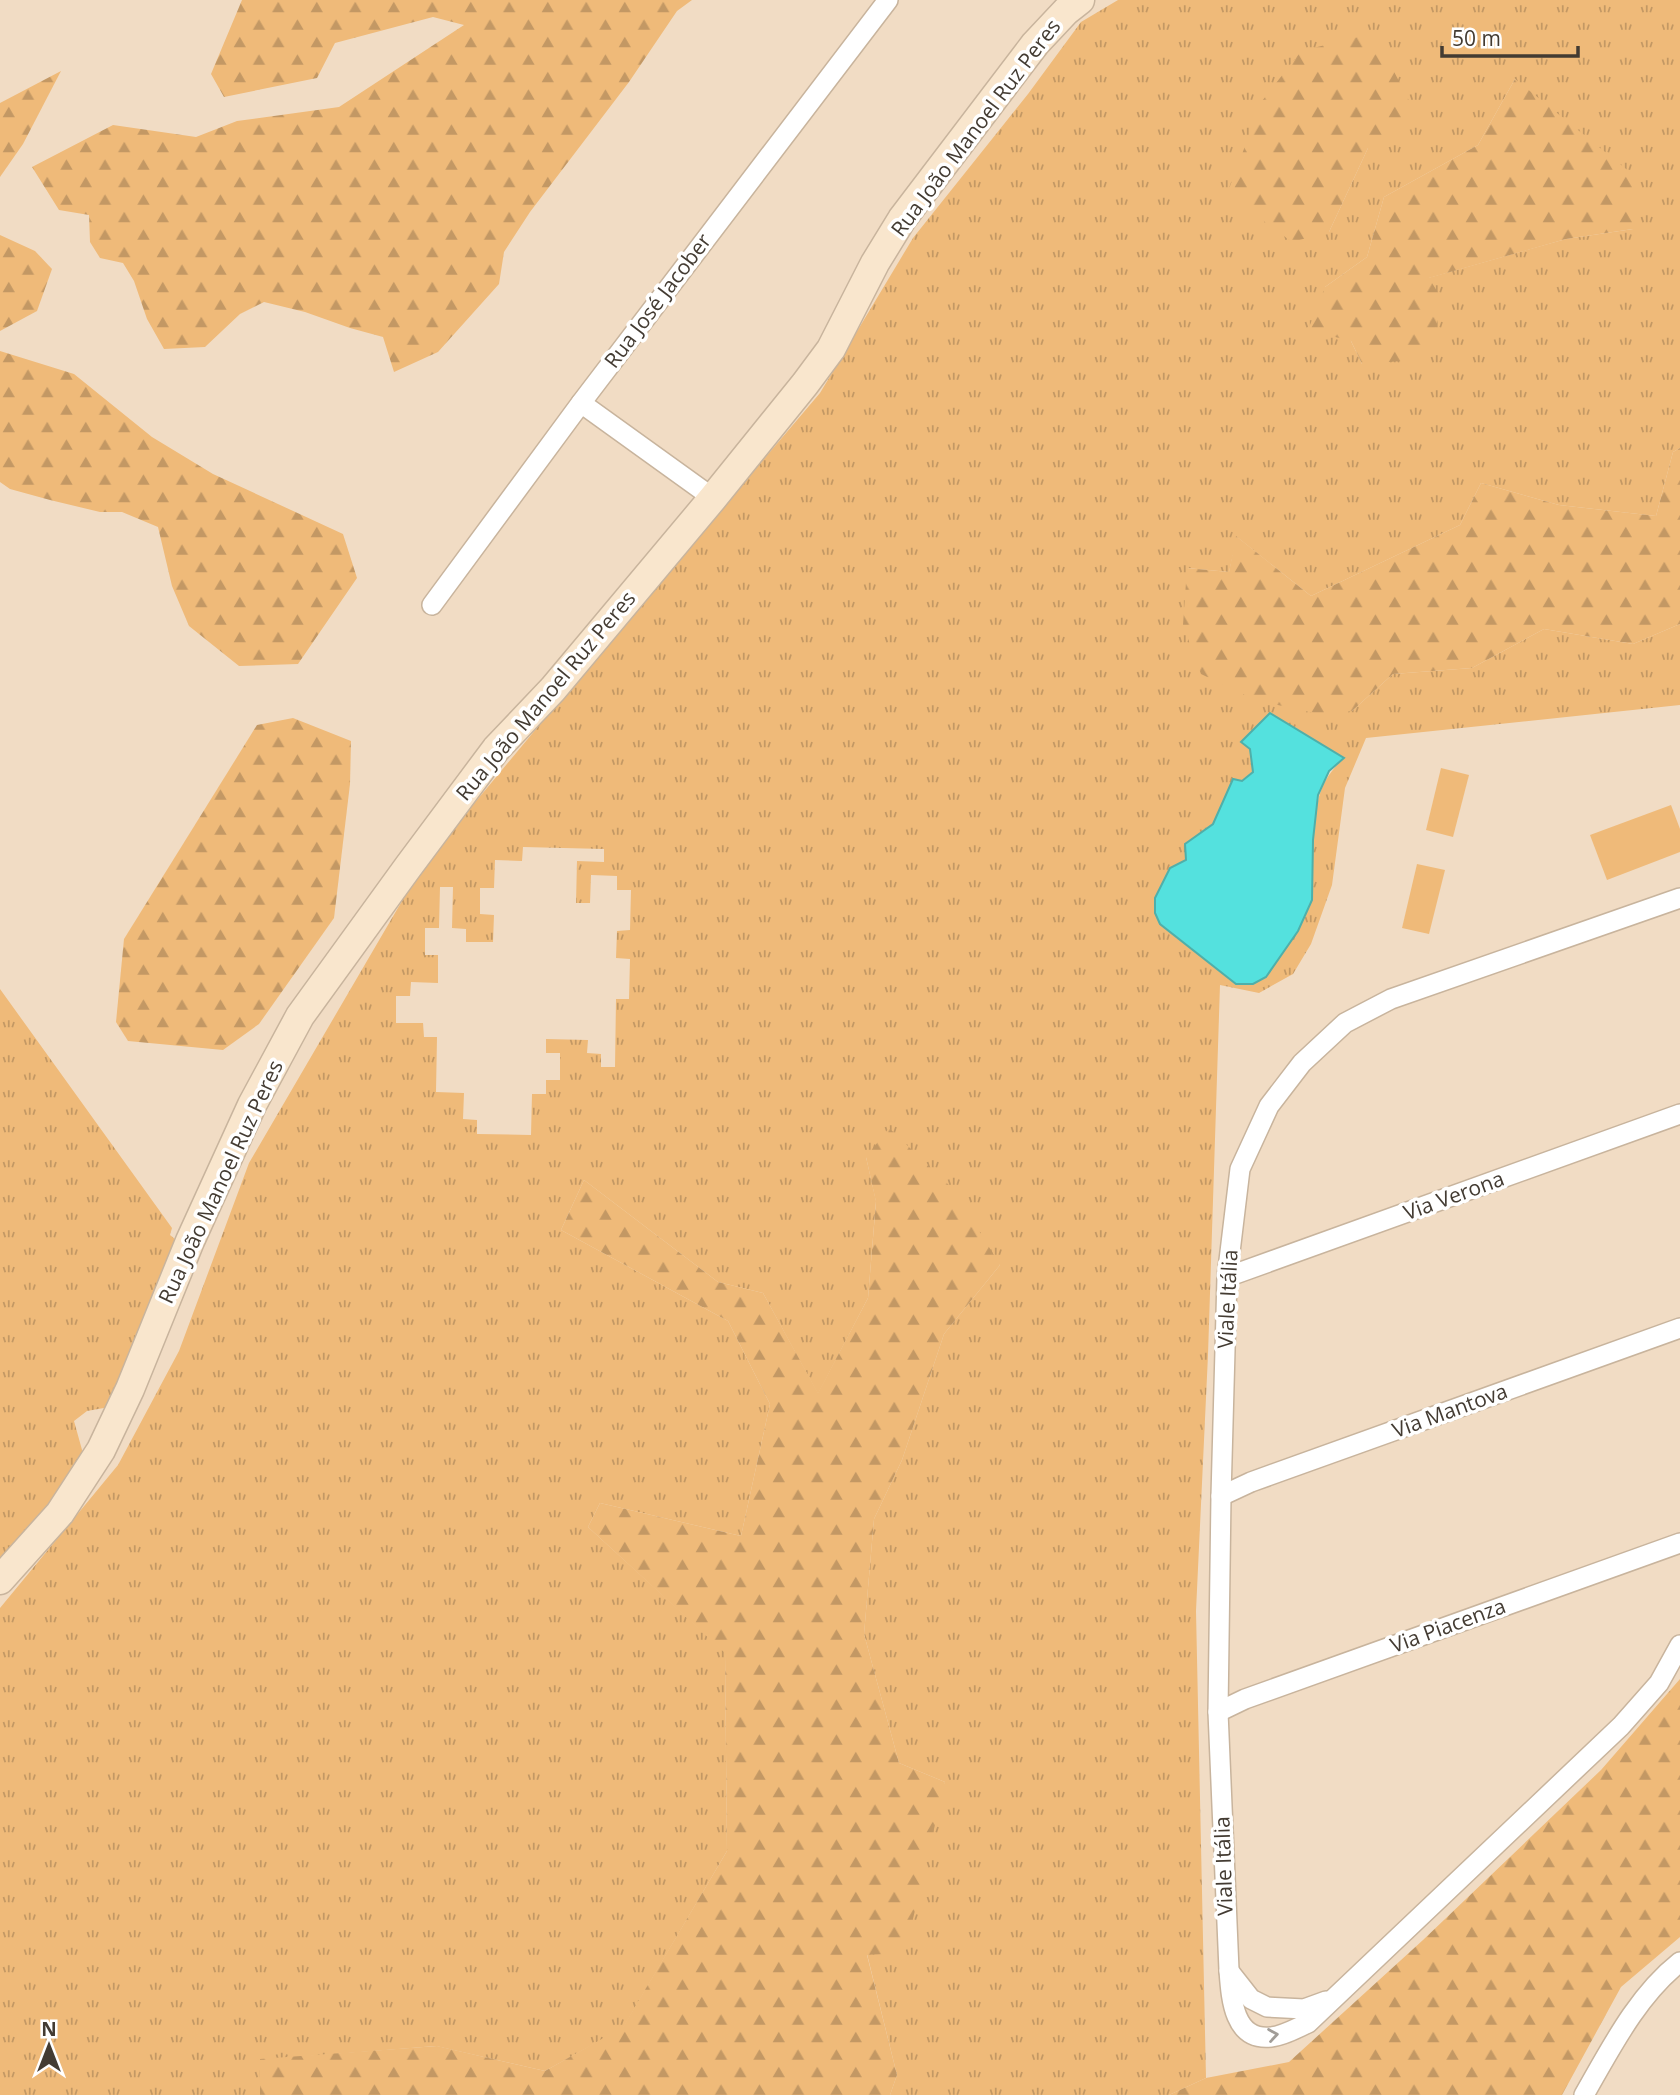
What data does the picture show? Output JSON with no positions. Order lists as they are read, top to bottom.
{
  "streets": {
    "street": [
      "Rua João Manoel Ruz Peres",
      "Rua José Jacober",
      "Via Verona",
      "Viale Itália",
      "Via Mantova",
      "Via Piacenza"
    ]
  },
  "crossings": [
    ["Via Verona", "Viale Itália"],
    ["Viale Itália", "Via Mantova"],
    ["Viale Itália", "Via Piacenza"]
  ],
  "scale_bar": "50 m",
  "north": "top"
}
